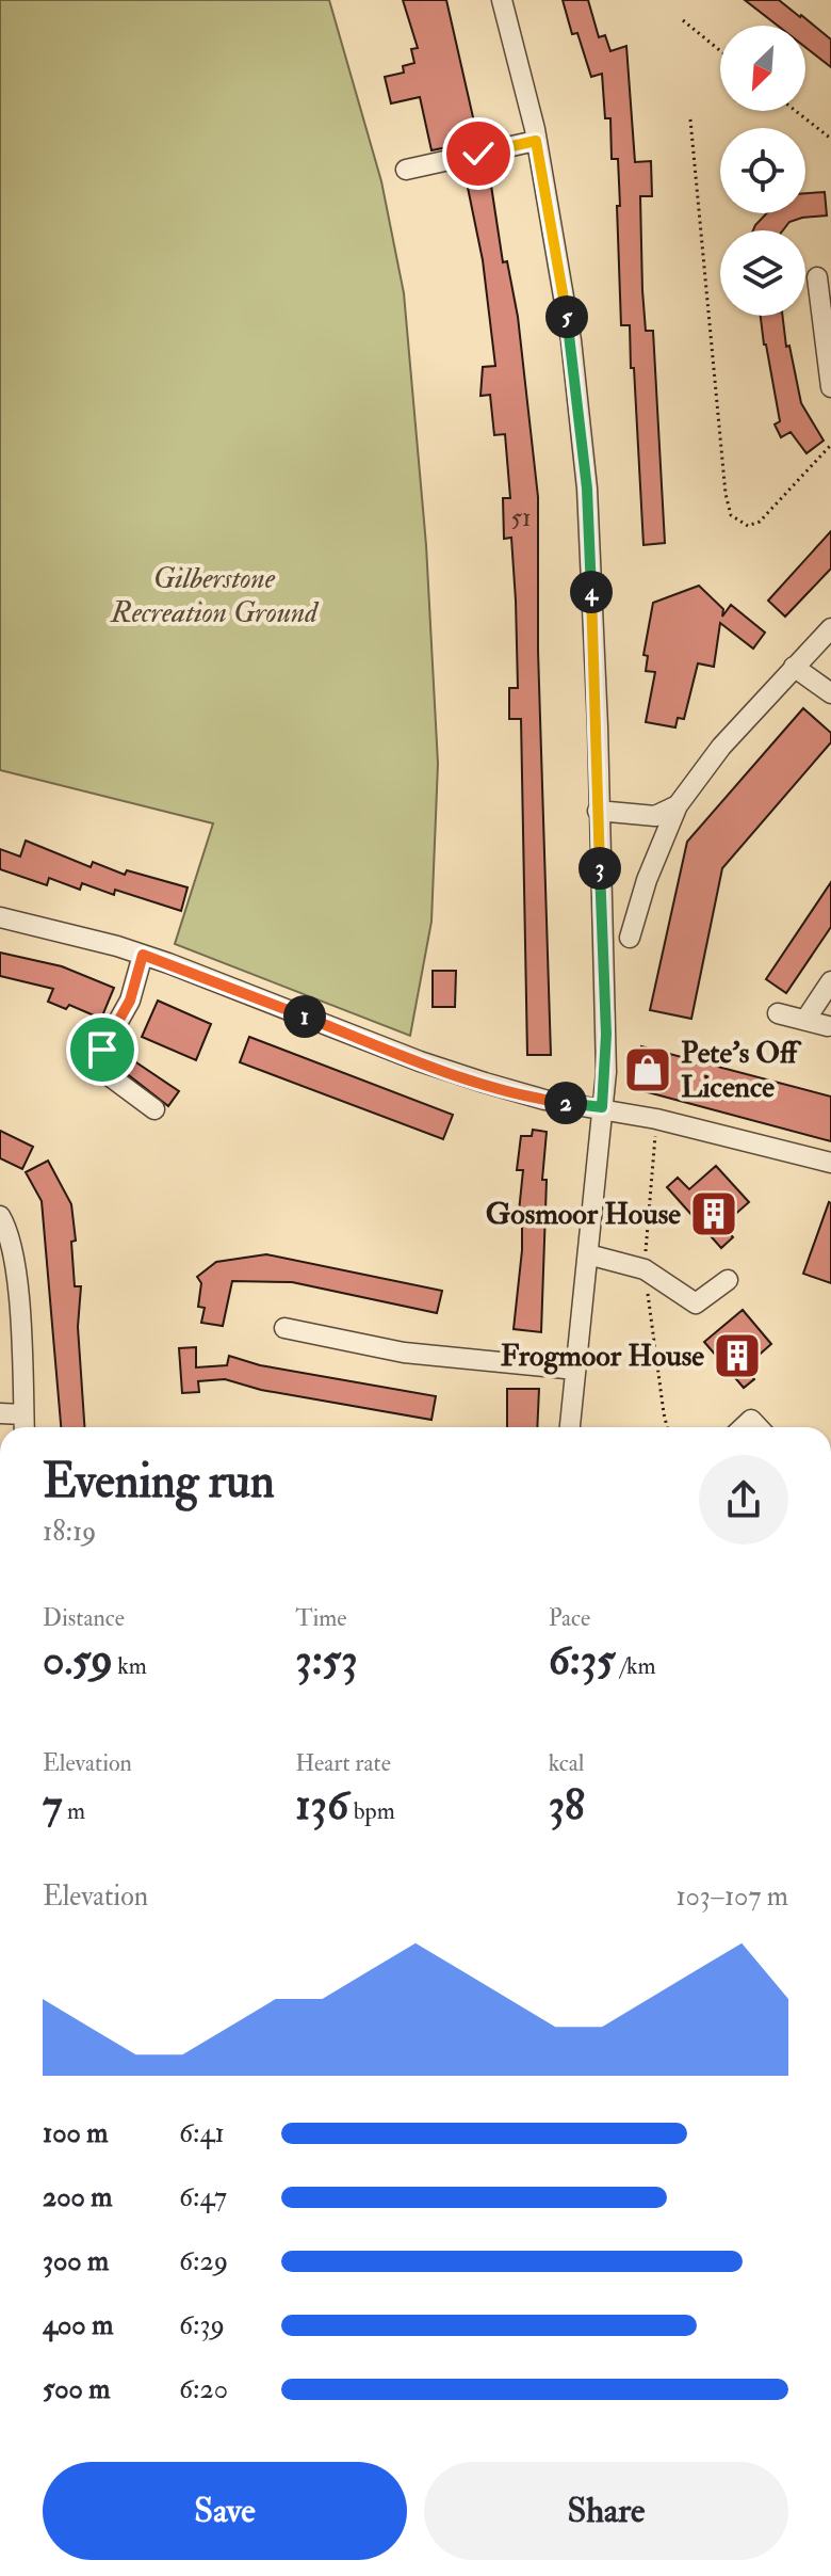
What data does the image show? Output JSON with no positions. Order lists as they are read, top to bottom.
{
  "parks": ["Gilberstone Recreation Ground"],
  "places": {
    "shop": ["Pete's Off Licence"],
    "building": ["Gosmoor House", "Frogmoor House"]
  },
  "house_numbers": ["51"],
  "north": "bottom left",
  "page": {
    "pins": [
      "5",
      "4",
      "3",
      "1",
      "2"
    ],
    "heading": ["Evening run", "18:19"],
    "stats": [
      ["Distance", "0.59 km"],
      ["Time", "3:53"],
      ["Pace", "6:35 /km"],
      ["Elevation", "7 m"],
      ["Heart rate", "136 bpm"],
      ["kcal", "38"]
    ],
    "chart": ["Elevation", "103–107 m"],
    "list": [
      {
        "name": "100 m",
        "note": "6:41"
      },
      {
        "name": "200 m",
        "note": "6:47"
      },
      {
        "name": "300 m",
        "note": "6:29"
      },
      {
        "name": "400 m",
        "note": "6:39"
      },
      {
        "name": "500 m",
        "note": "6:20"
      }
    ],
    "buttons": ["Save", "Share"]
  }
}
